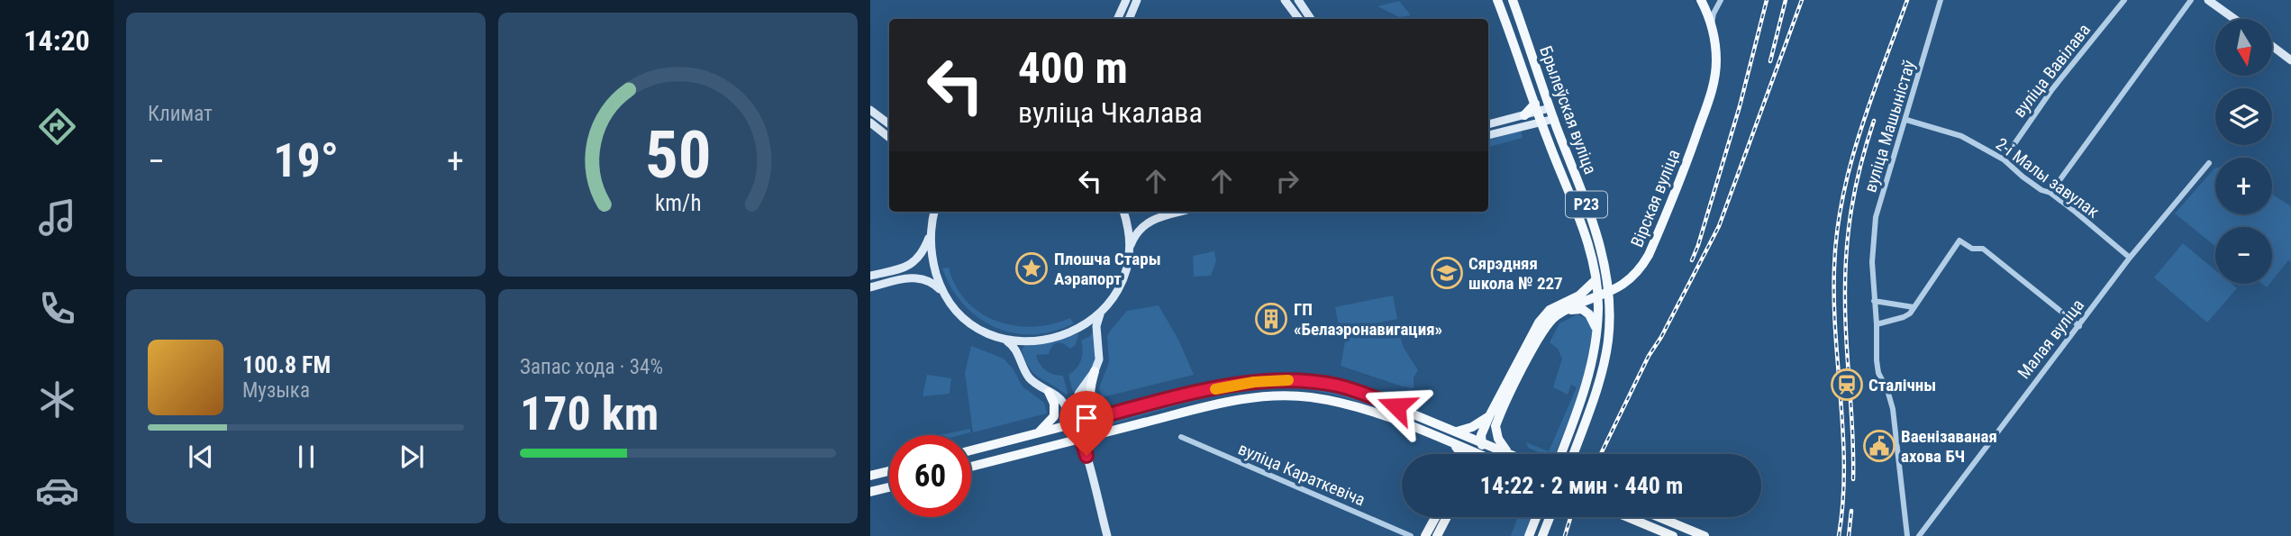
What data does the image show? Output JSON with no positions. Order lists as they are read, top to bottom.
{
  "streets": {
    "main road": ["Брылеўская вуліца", "Вірская вуліца", "Р23"],
    "street": [
      "вуліца Вавілава",
      "вуліца Машыністаў",
      "2-і Малы завулак",
      "Малая вуліца",
      "вуліца Караткевіча"
    ]
  },
  "crossings": [
    ["вуліца Вавілава", "2-і Малы завулак"],
    ["Брылеўская вуліца", "Вірская вуліца"],
    ["Брылеўская вуліца", "Р23"],
    ["вуліца Машыністаў", "2-і Малы завулак"],
    ["2-і Малы завулак", "Малая вуліца"],
    ["Вірская вуліца", "Р23"]
  ],
  "places": {
    "place": ["Плошча Стары Аэрапорт"],
    "school or university": ["Сярэдняя школа № 227"],
    "building": ["ГП «Белаэронавигация»"],
    "station": ["Сталічны"],
    "public building": ["Ваенізаваная ахова БЧ"]
  },
  "north": "bottom",
  "page": {
    "tabs": "14:20",
    "tile": [
      "Климат",
      ["Запас хода · 34%", "170 km"]
    ],
    "map_buttons": ["+", "−"],
    "turn": ["400 m", "вуліца Чкалава"],
    "heat": ["−", "19°", "+"],
    "song": ["100.8 FM", "Музыка"],
    "limit": "60",
    "trip": "14:22 · 2 мин · 440 m",
    "gauge": ["50", "km/h"]
  }
}
